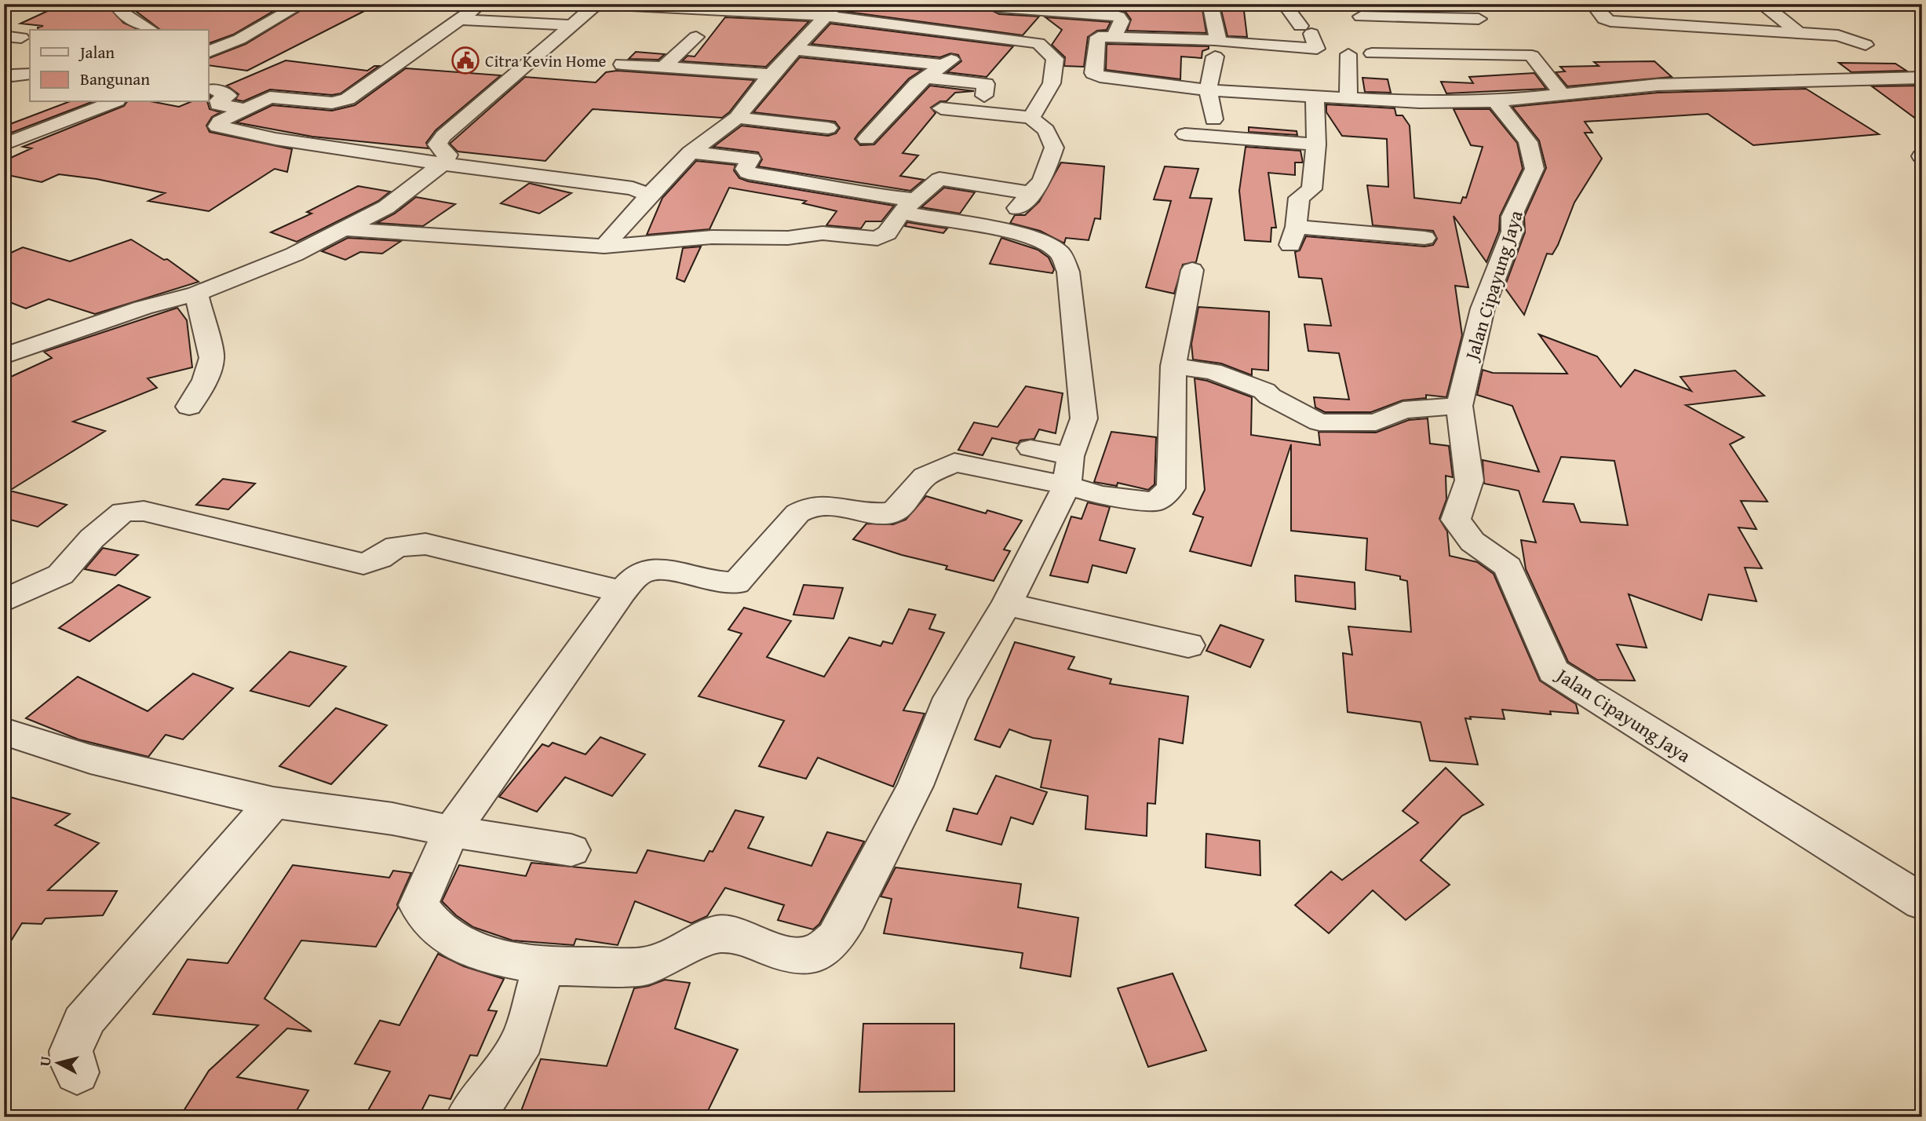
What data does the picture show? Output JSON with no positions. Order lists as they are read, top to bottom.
{
  "streets": {
    "street": ["Jalan Cipayung Jaya"]
  },
  "places": {
    "public building": ["Citra Kevin Home"]
  },
  "legend": ["Jalan", "Bangunan"],
  "north": "left"
}
